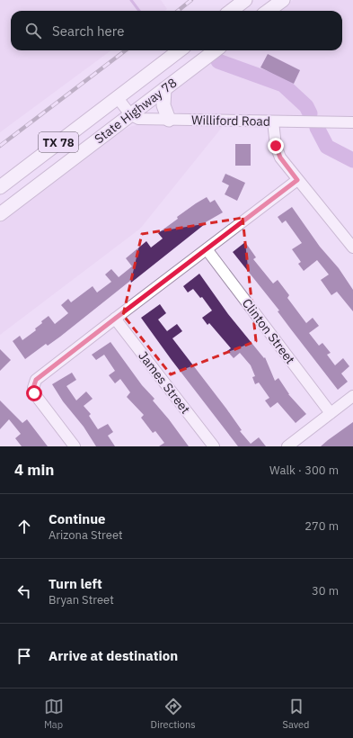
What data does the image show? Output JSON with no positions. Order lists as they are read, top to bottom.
{
  "streets": {
    "main road": ["State Highway 78", "TX 78"],
    "street": ["Williford Road", "Clinton Street", "James Street"]
  },
  "crossings": [
    ["State Highway 78", "Williford Road"]
  ],
  "page": {
    "search": "Search here",
    "heading": ["4 min", "Walk · 300 m"],
    "list": [
      ["Continue", "Arizona Street", "270 m"],
      ["Turn left", "Bryan Street", "30 m"],
      "Arrive at destination"
    ],
    "nav": ["Map", "Directions", "Saved"]
  }
}
